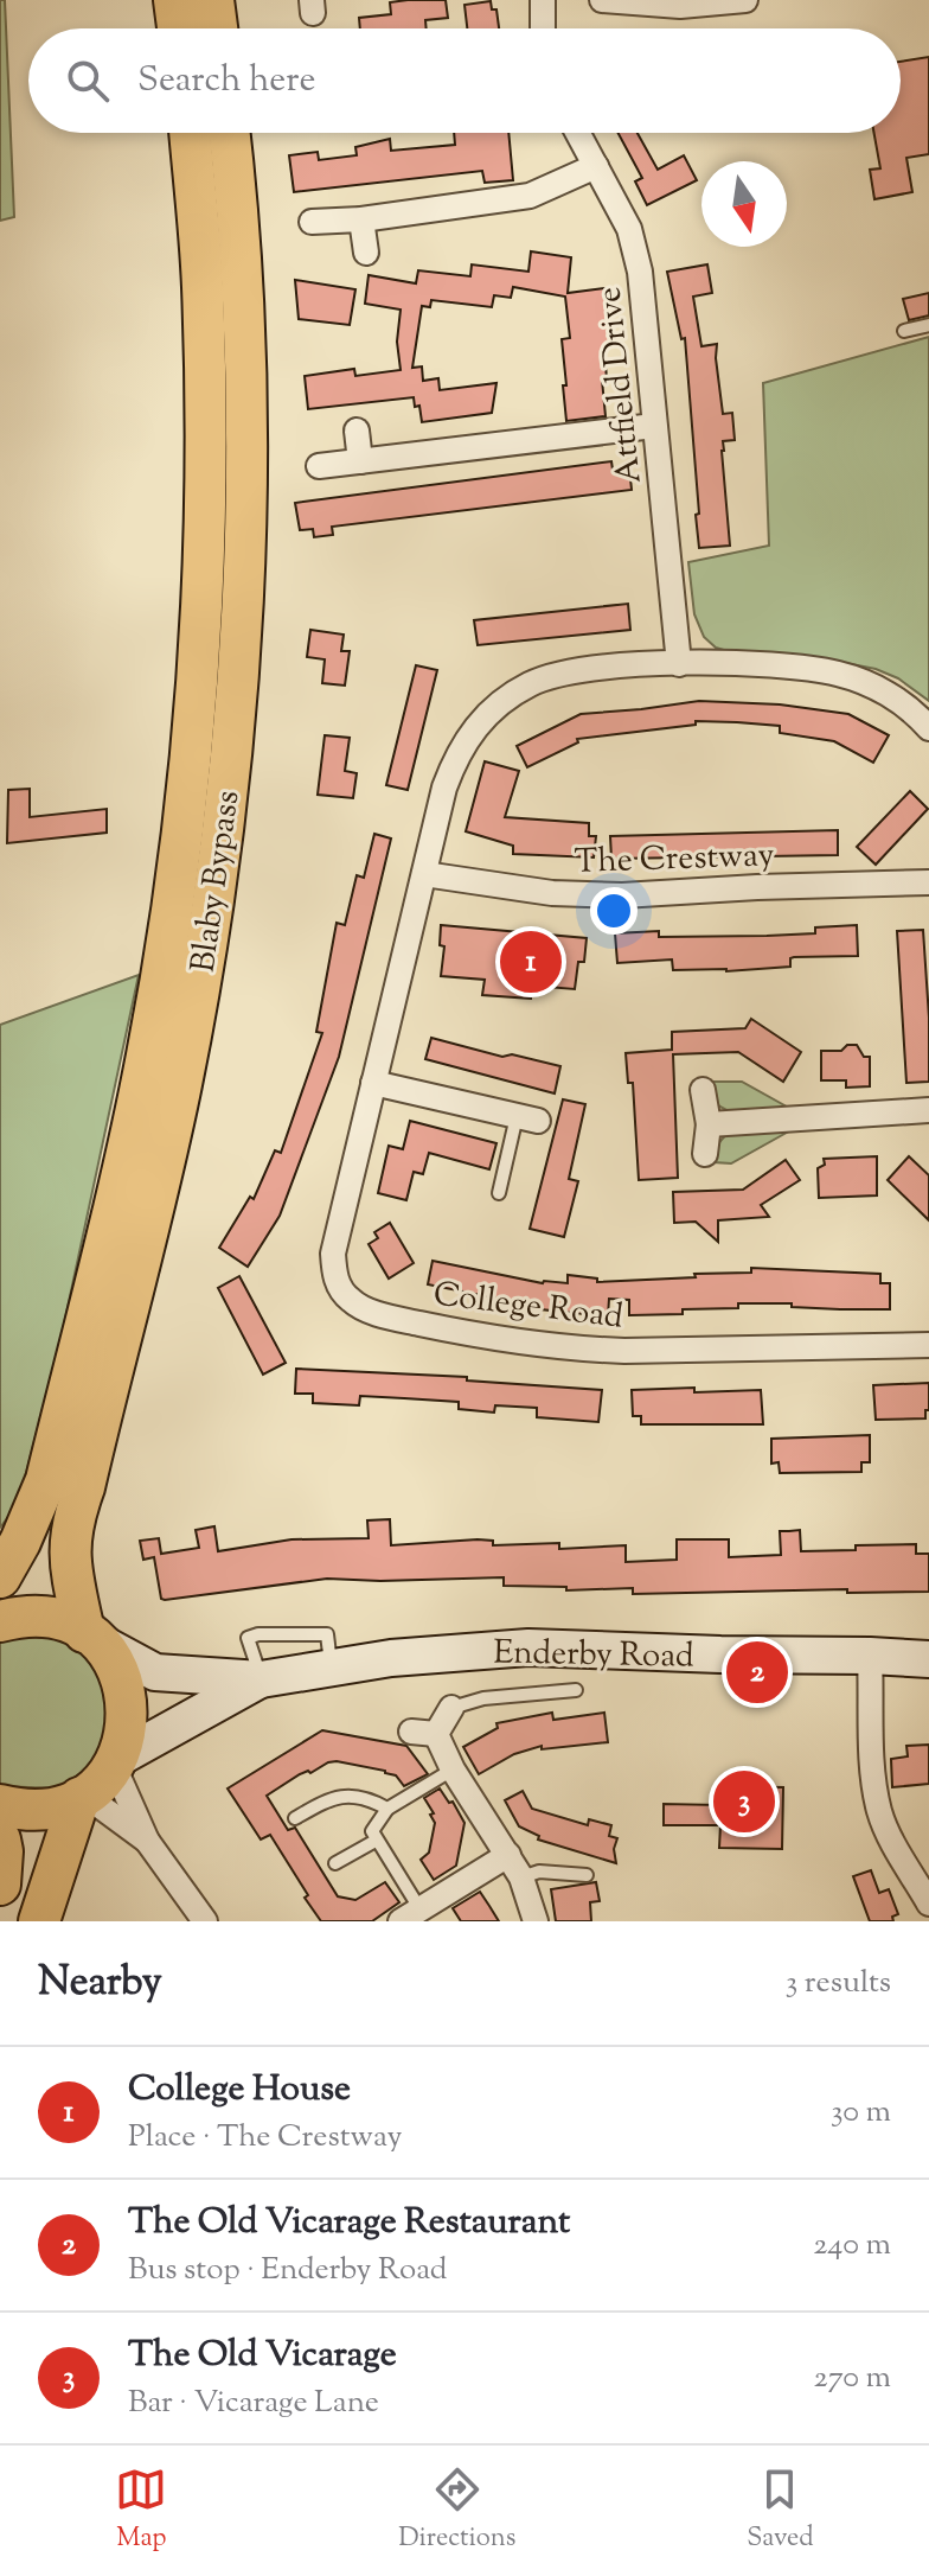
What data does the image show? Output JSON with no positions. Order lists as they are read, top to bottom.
{
  "streets": {
    "main road": ["Blaby Bypass", "Enderby Road"],
    "street": ["Attfield Drive", "The Crestway", "College Road"]
  },
  "crossings": [
    ["Attfield Drive", "College Road"],
    ["The Crestway", "College Road"]
  ],
  "north": "bottom",
  "page": {
    "search": "Search here",
    "pins": ["1", "2", "3"],
    "heading": ["Nearby", "3 results"],
    "list": [
      {
        "mark": "1",
        "name": "College House",
        "note": "Place · The Crestway",
        "value": "30 m"
      },
      {
        "mark": "2",
        "name": "The Old Vicarage Restaurant",
        "note": "Bus stop · Enderby Road",
        "value": "240 m"
      },
      {
        "mark": "3",
        "name": "The Old Vicarage",
        "note": "Bar · Vicarage Lane",
        "value": "270 m"
      }
    ],
    "nav": ["Map", "Directions", "Saved"]
  }
}
